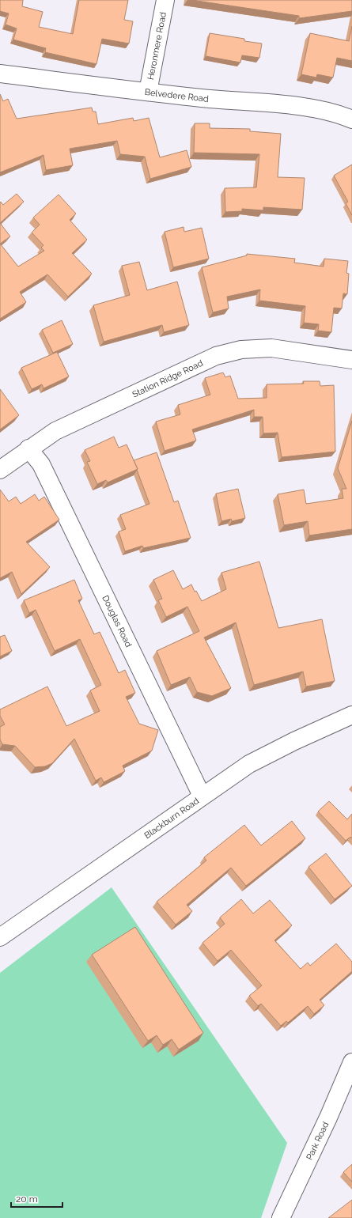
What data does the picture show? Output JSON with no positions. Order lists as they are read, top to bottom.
{
  "streets": {
    "street": [
      "Heronmere Road",
      "Belvedere Road",
      "Station Ridge Road",
      "Douglas Road",
      "Blackburn Road",
      "Park Road"
    ]
  },
  "crossings": [
    ["Heronmere Road", "Belvedere Road"],
    ["Station Ridge Road", "Douglas Road"],
    ["Douglas Road", "Blackburn Road"]
  ],
  "scale_bar": "20 m"
}
